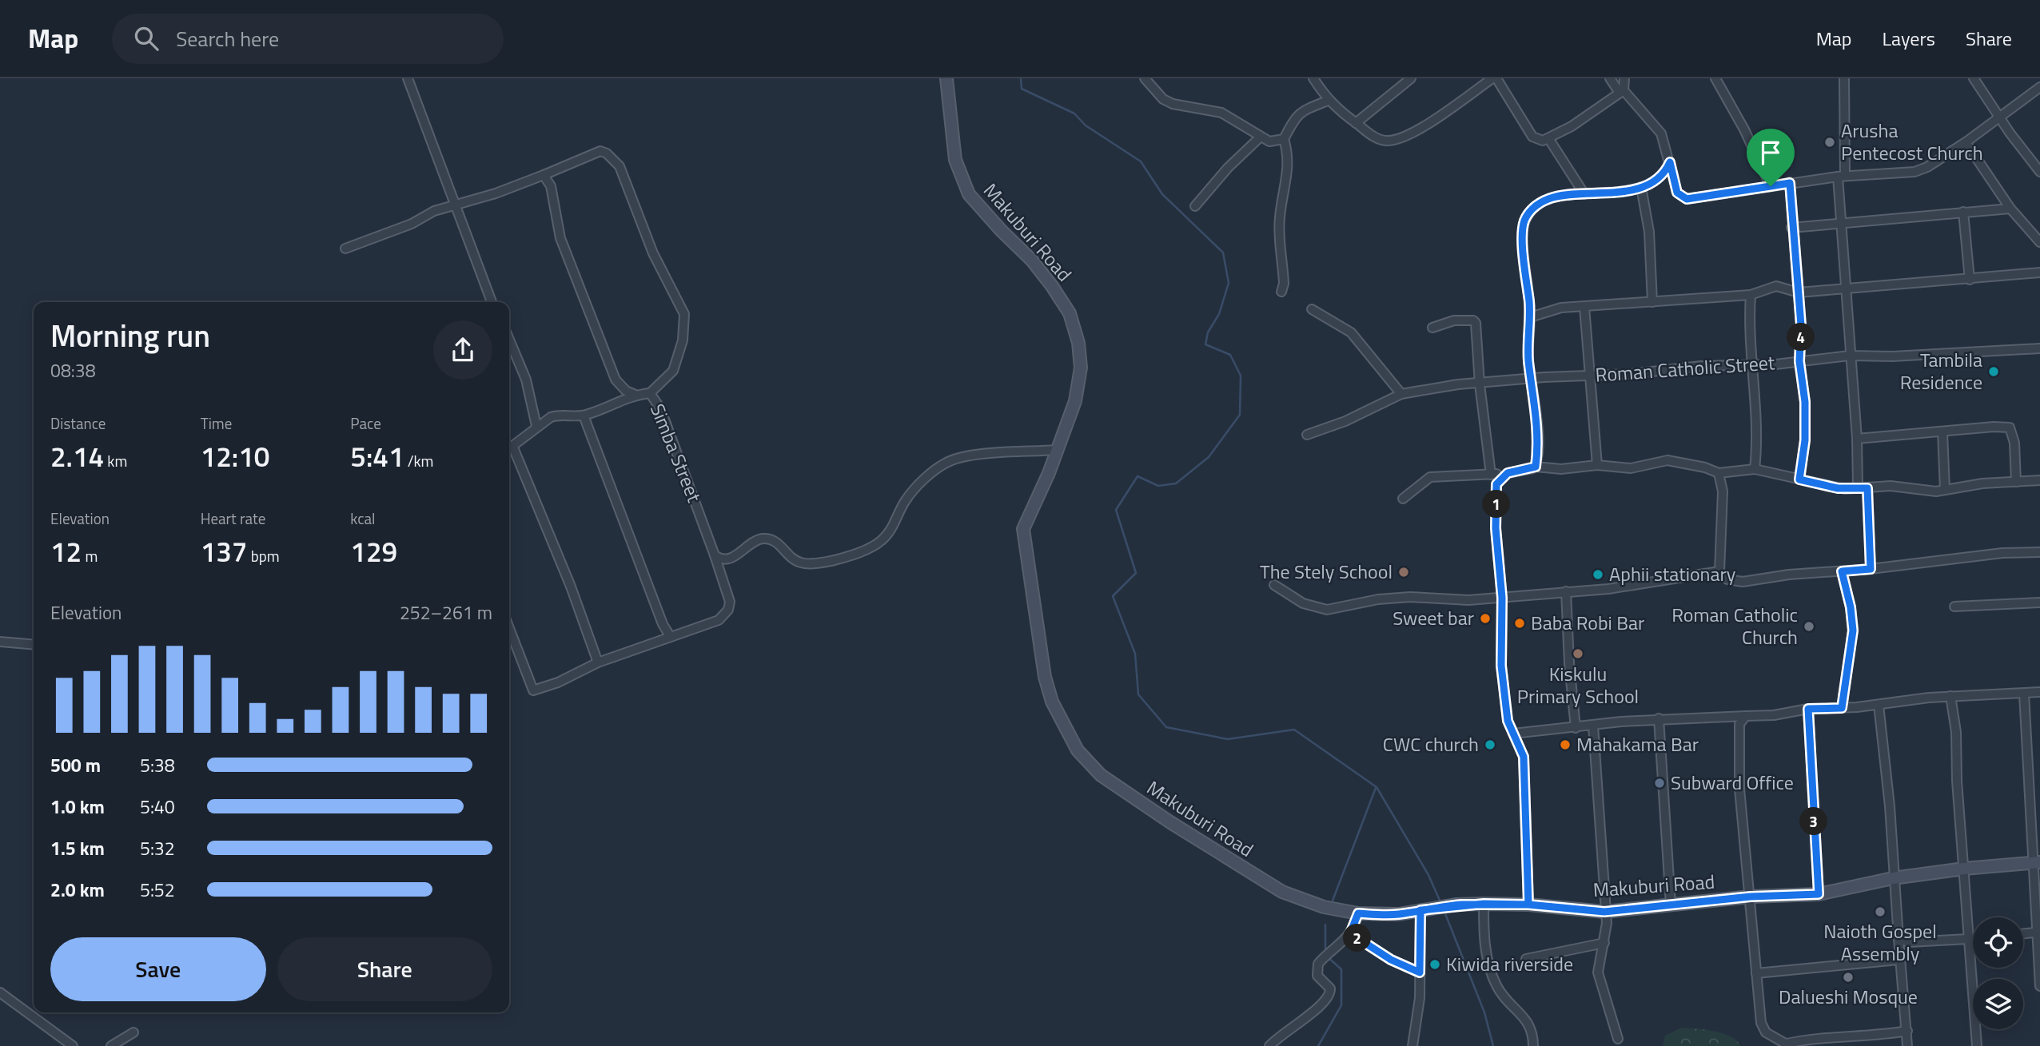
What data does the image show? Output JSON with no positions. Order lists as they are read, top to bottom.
{
  "streets": {
    "street": ["Makuburi Road", "Roman Catholic Street", "Simba Street"]
  },
  "places": [
    "Arusha Pentecost Church",
    "Tambila Residence",
    "The Stely School",
    "Aphii stationary",
    "Sweet bar",
    "Baba Robi Bar",
    "Roman Catholic Church",
    "Kiskulu Primary School",
    "CWC church",
    "Mahakama Bar",
    "Subward Office",
    "Naioth Gospel Assembly",
    "Kiwida riverside",
    "Dalueshi Mosque"
  ],
  "page": {
    "header": "Map",
    "search": "Search here",
    "nav": ["Map", "Layers", "Share"],
    "heading": ["Morning run", "08:38"],
    "pins": [
      "4",
      "1",
      "3",
      "2"
    ],
    "stats": [
      ["Distance", "2.14 km"],
      ["Time", "12:10"],
      ["Pace", "5:41 /km"],
      ["Elevation", "12 m"],
      ["Heart rate", "137 bpm"],
      ["kcal", "129"]
    ],
    "chart": ["Elevation", "252–261 m"],
    "list": [
      {
        "name": "500 m",
        "note": "5:38"
      },
      {
        "name": "1.0 km",
        "note": "5:40"
      },
      {
        "name": "1.5 km",
        "note": "5:32"
      },
      {
        "name": "2.0 km",
        "note": "5:52"
      }
    ],
    "buttons": ["Save", "Share"]
  }
}
